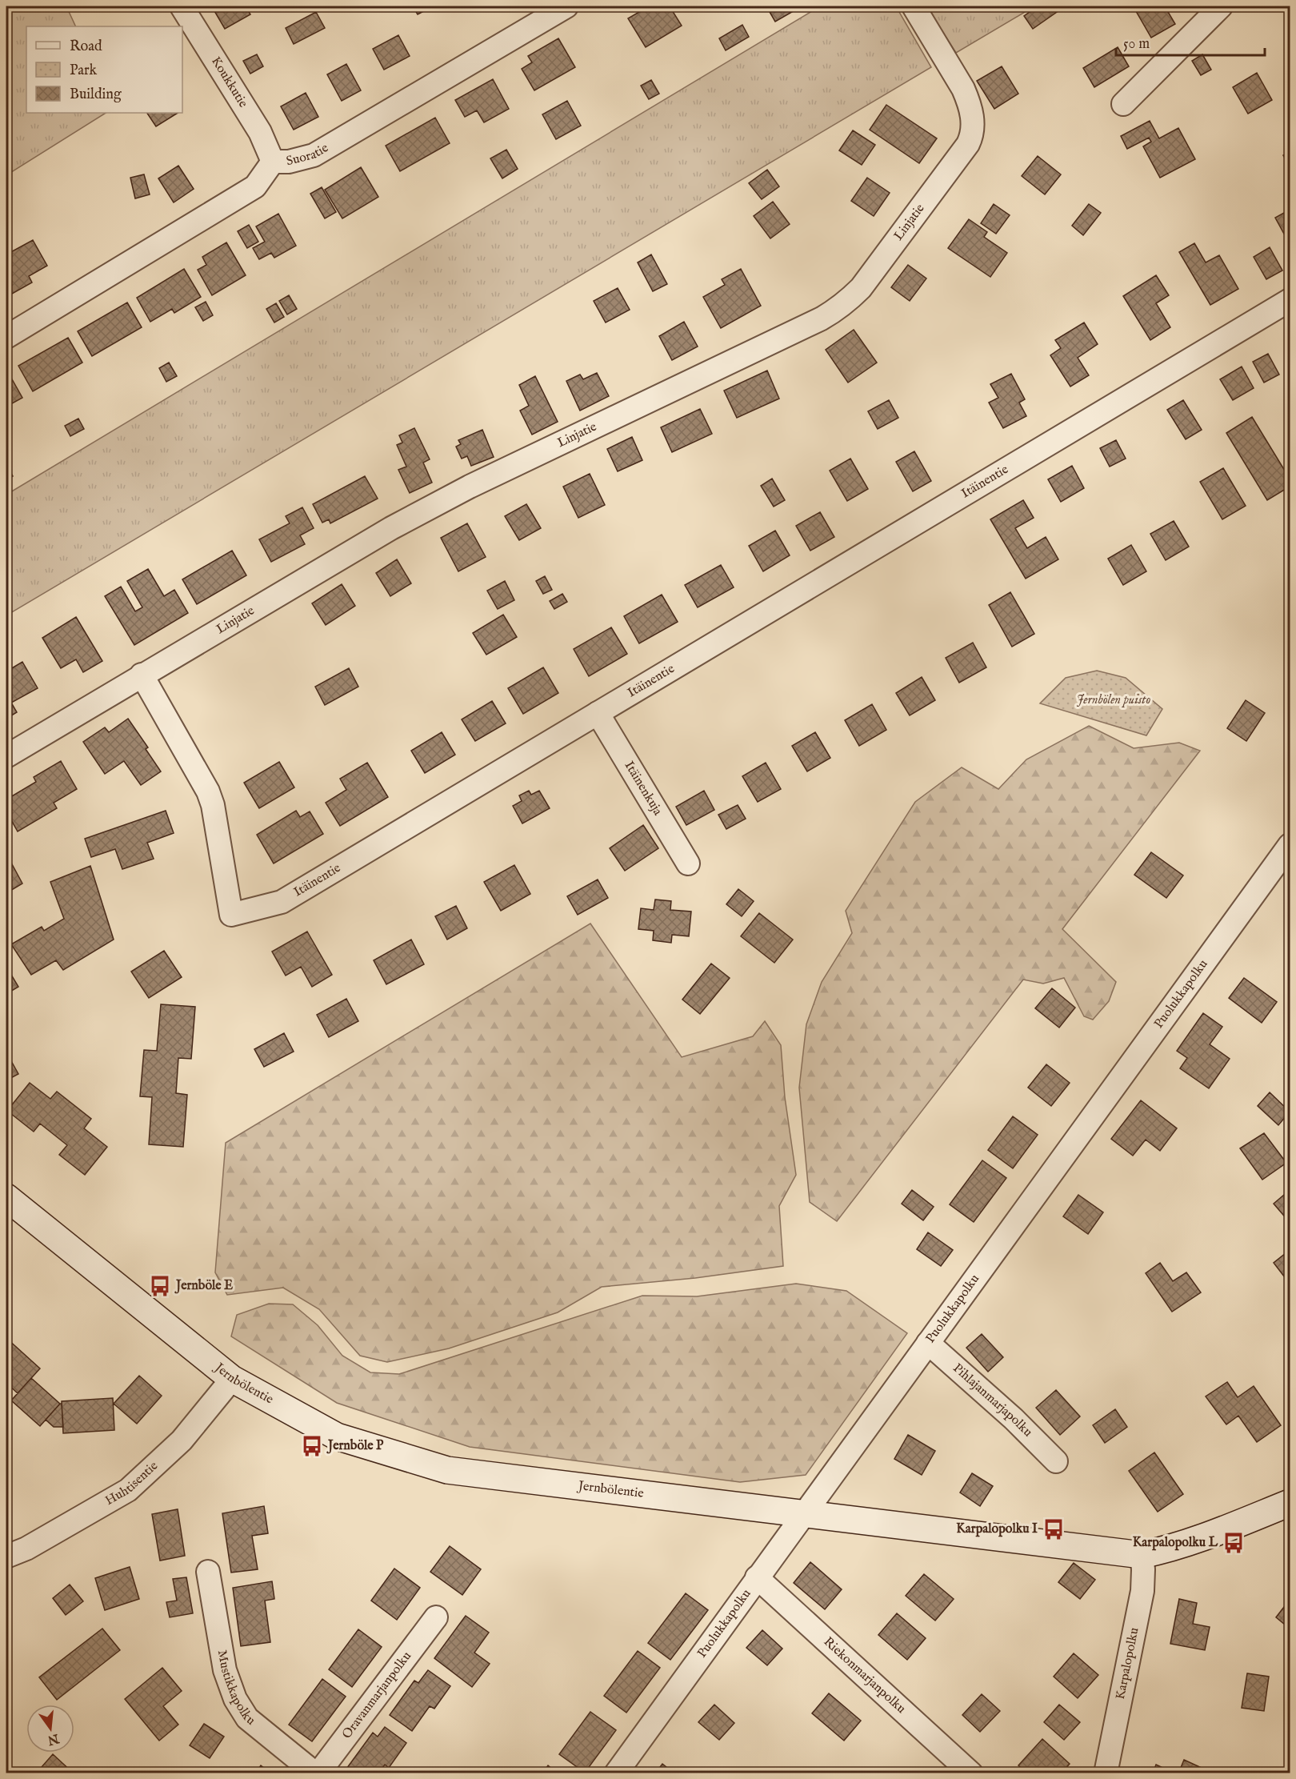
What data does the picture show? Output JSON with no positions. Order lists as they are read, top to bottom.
{
  "streets": {
    "street": [
      "Koukkutie",
      "Suoratie",
      "Linjatie",
      "Itäinentie",
      "Itäinenkuja",
      "Puolukkapolku",
      "Jernbölentie",
      "Pihlajanmarjapolku",
      "Huhtisentie",
      "Karpalopolku",
      "Riekonmarjanpolku",
      "Mustikkapolku",
      "Oravanmarjanpolku"
    ]
  },
  "crossings": [
    ["Koukkutie", "Suoratie"],
    ["Linjatie", "Itäinentie"],
    ["Itäinentie", "Itäinenkuja"],
    ["Puolukkapolku", "Jernbölentie"],
    ["Puolukkapolku", "Pihlajanmarjapolku"],
    ["Puolukkapolku", "Riekonmarjanpolku"],
    ["Jernbölentie", "Huhtisentie"],
    ["Jernbölentie", "Karpalopolku"],
    ["Mustikkapolku", "Oravanmarjanpolku"]
  ],
  "parks": ["Jernbölen puisto"],
  "places": {
    "bus stop": [
      "Jernböle E",
      "Jernböle P",
      "Karpalopolku I",
      "Karpalopolku L"
    ]
  },
  "legend": ["Road", "Park", "Building"],
  "scale_bar": "50 m",
  "north": "bottom"
}
